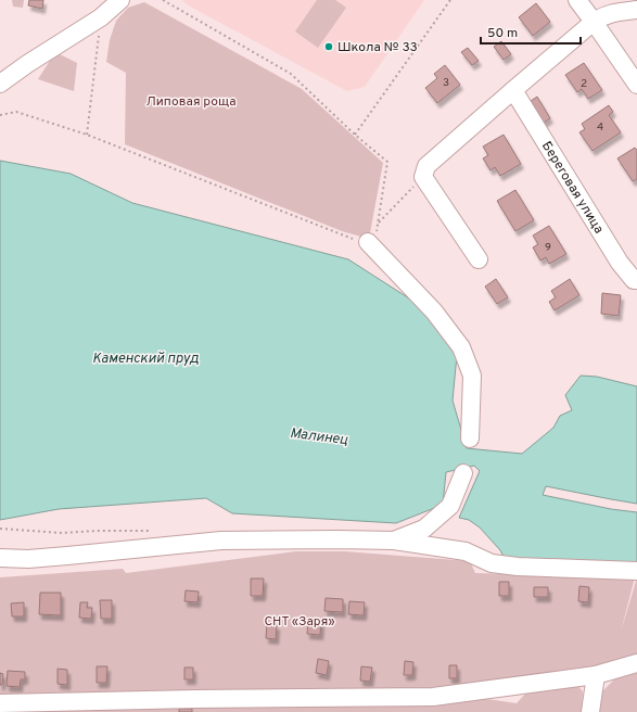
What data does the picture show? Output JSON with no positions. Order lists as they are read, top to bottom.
{
  "streets": {
    "street": ["Береговая улица"]
  },
  "water": ["Каменский пруд", "Малинец"],
  "parks": ["Липовая роща", "СНТ «Заря»"],
  "places": ["Школа № 33"],
  "house_numbers": [
    "3",
    "2",
    "4",
    "9"
  ],
  "scale_bar": "50 m"
}
